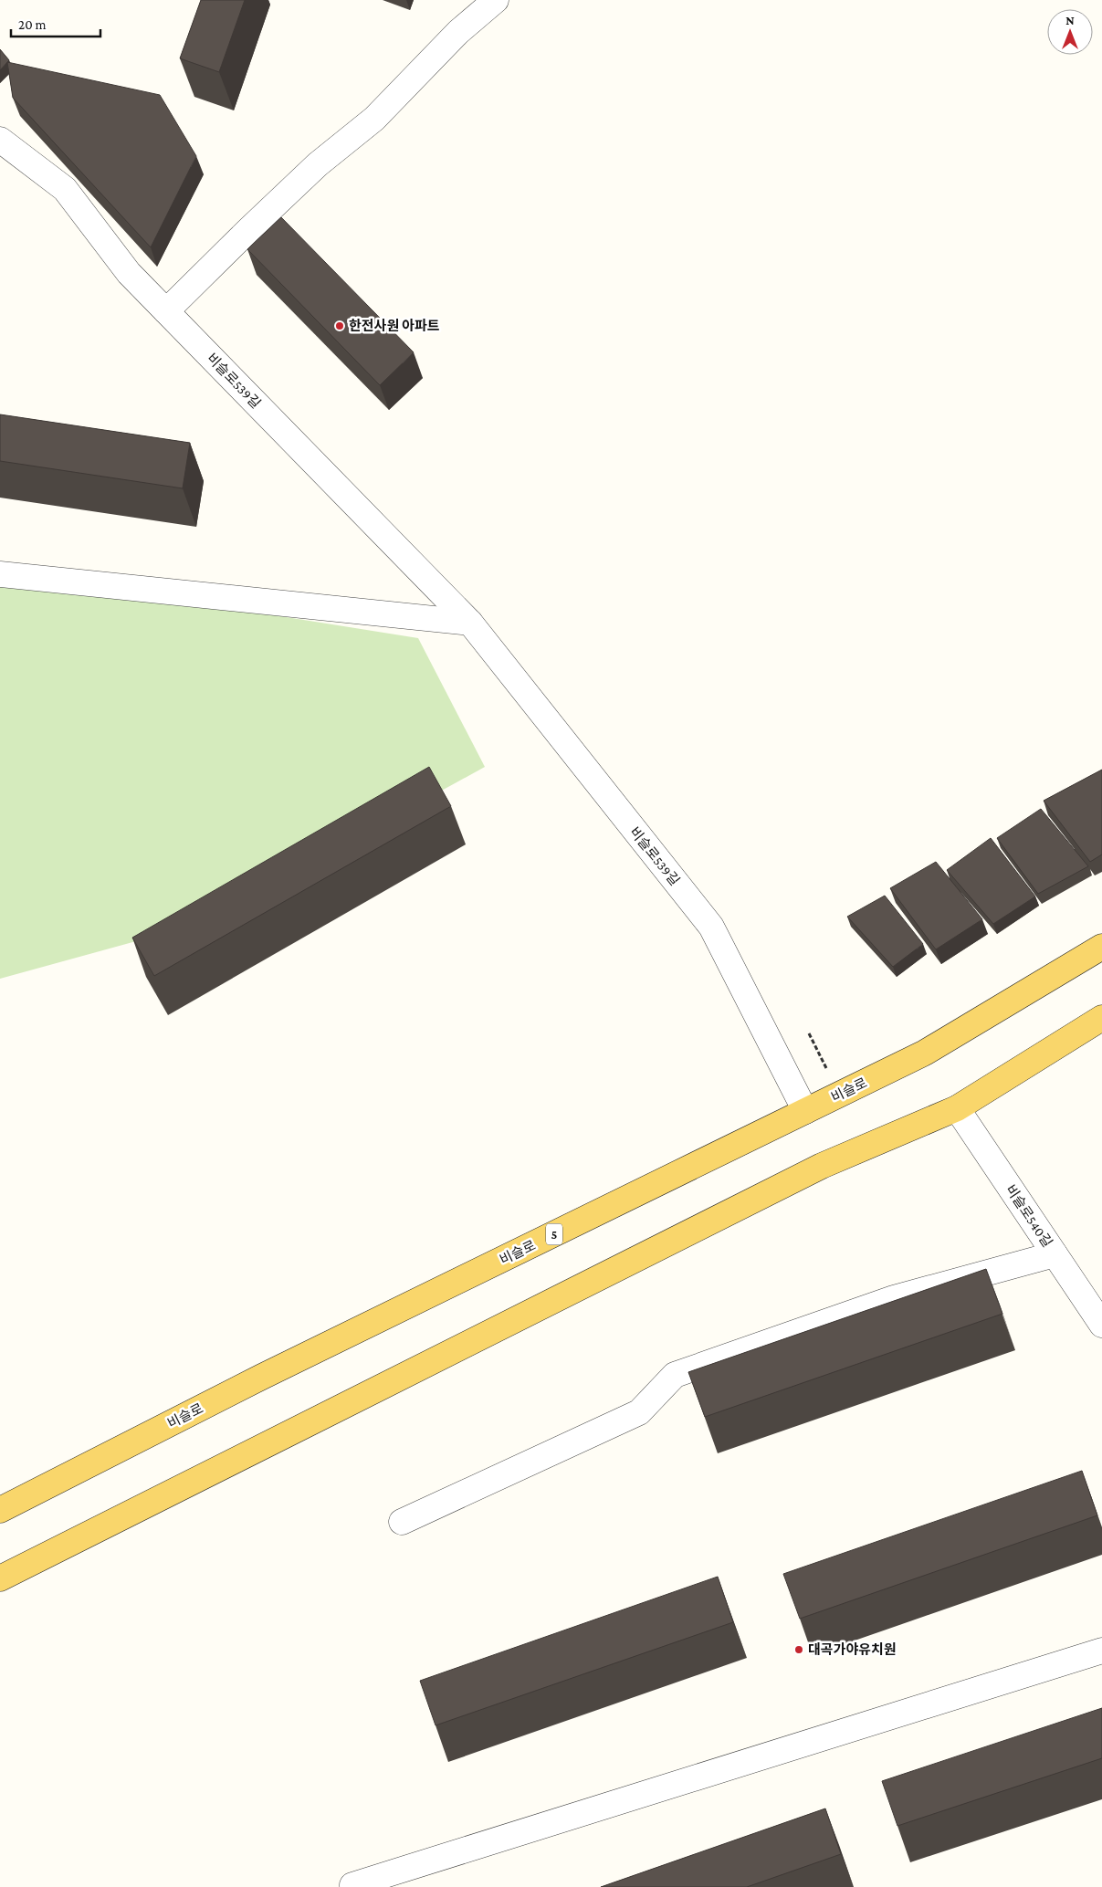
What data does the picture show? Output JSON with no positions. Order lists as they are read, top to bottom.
{
  "streets": {
    "main road": ["비슬로", "5"],
    "street": ["비슬로539길", "비슬로540길"]
  },
  "crossings": [
    ["비슬로539길", "비슬로"]
  ],
  "places": ["한전사원 아파트", "대곡가야유치원"],
  "scale_bar": "20 m",
  "north": "top"
}
